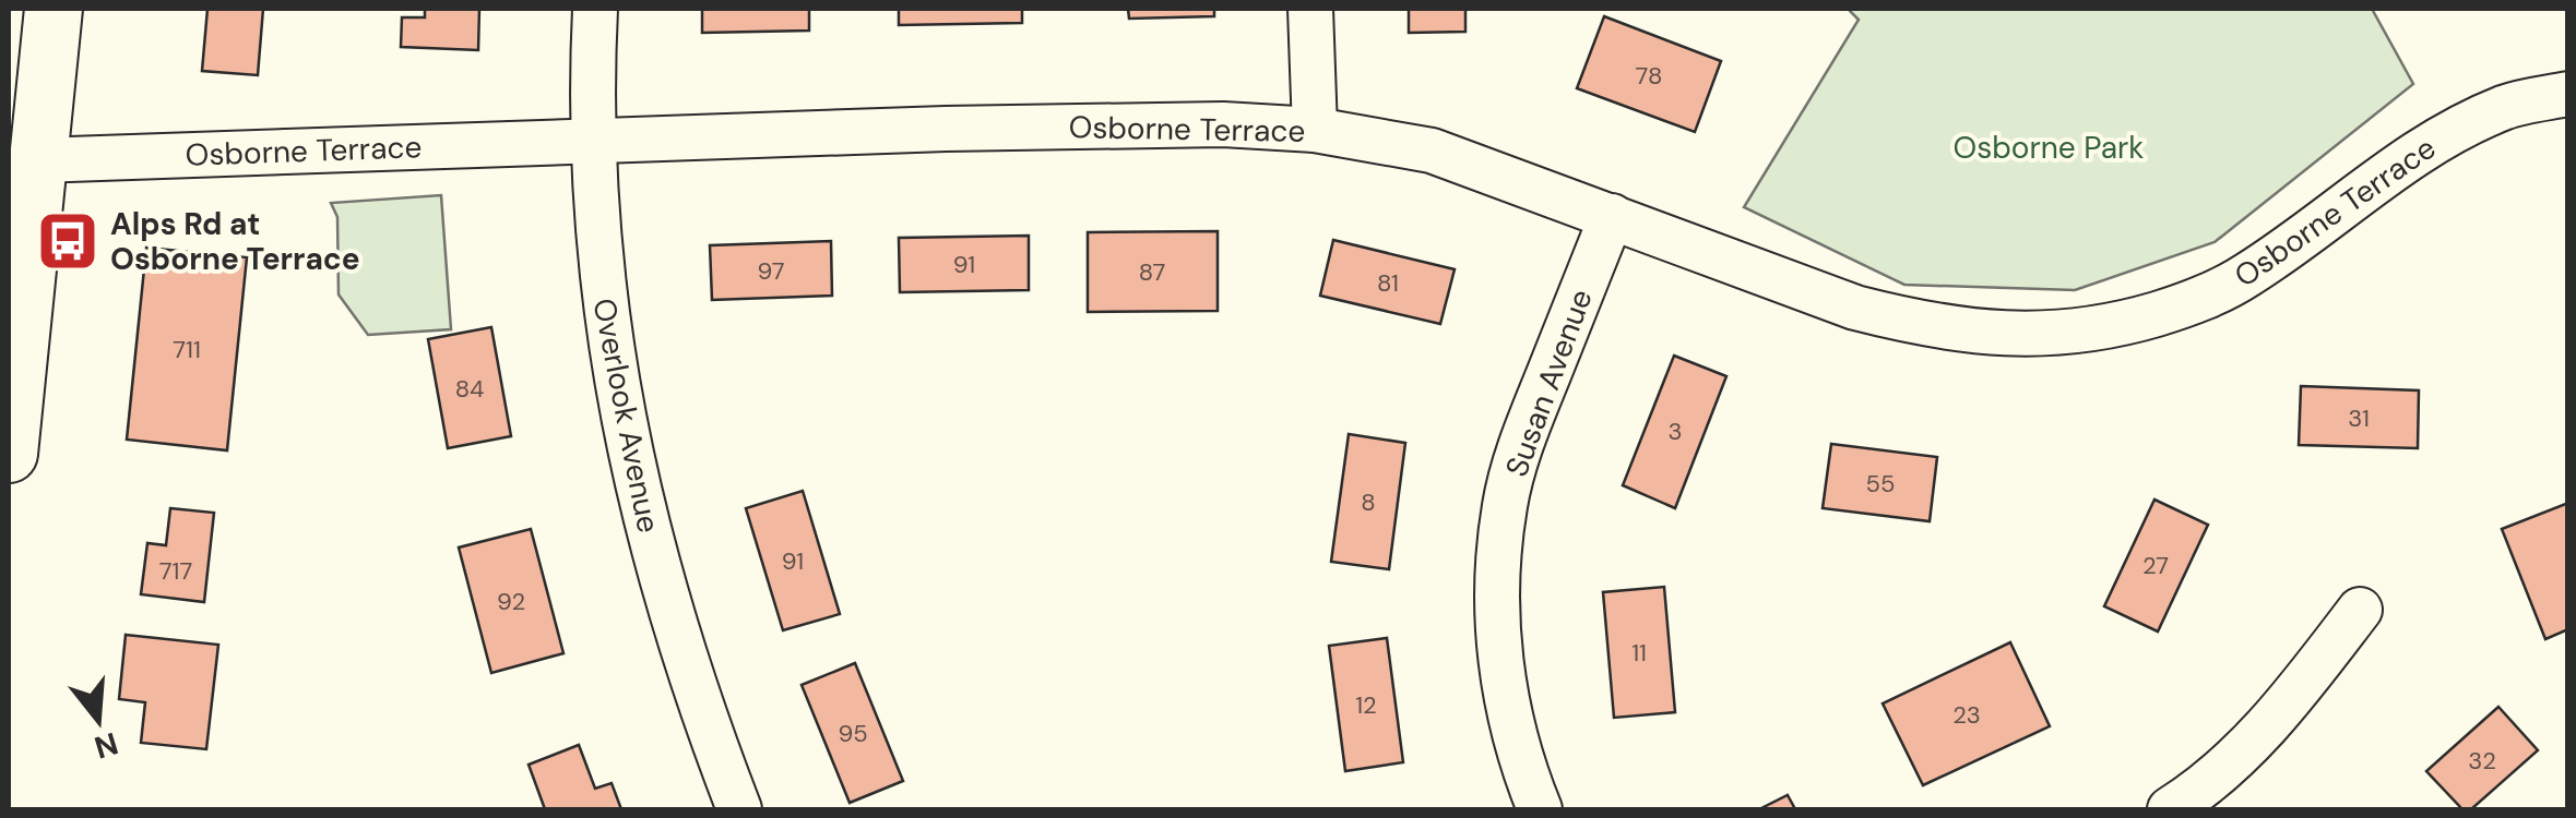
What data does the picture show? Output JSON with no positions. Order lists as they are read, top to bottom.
{
  "streets": {
    "street": ["Osborne Terrace", "Susan Avenue", "Overlook Avenue"]
  },
  "crossings": [
    ["Osborne Terrace", "Susan Avenue"],
    ["Osborne Terrace", "Overlook Avenue"]
  ],
  "parks": ["Osborne Park"],
  "places": {
    "bus stop": ["Alps Rd at Osborne Terrace"]
  },
  "house_numbers": [
    "78",
    "91",
    "97",
    "87",
    "81",
    "711",
    "84",
    "31",
    "3",
    "55",
    "8",
    "91",
    "27",
    "717",
    "92",
    "11",
    "12",
    "23",
    "95",
    "32"
  ],
  "north": "bottom"
}
